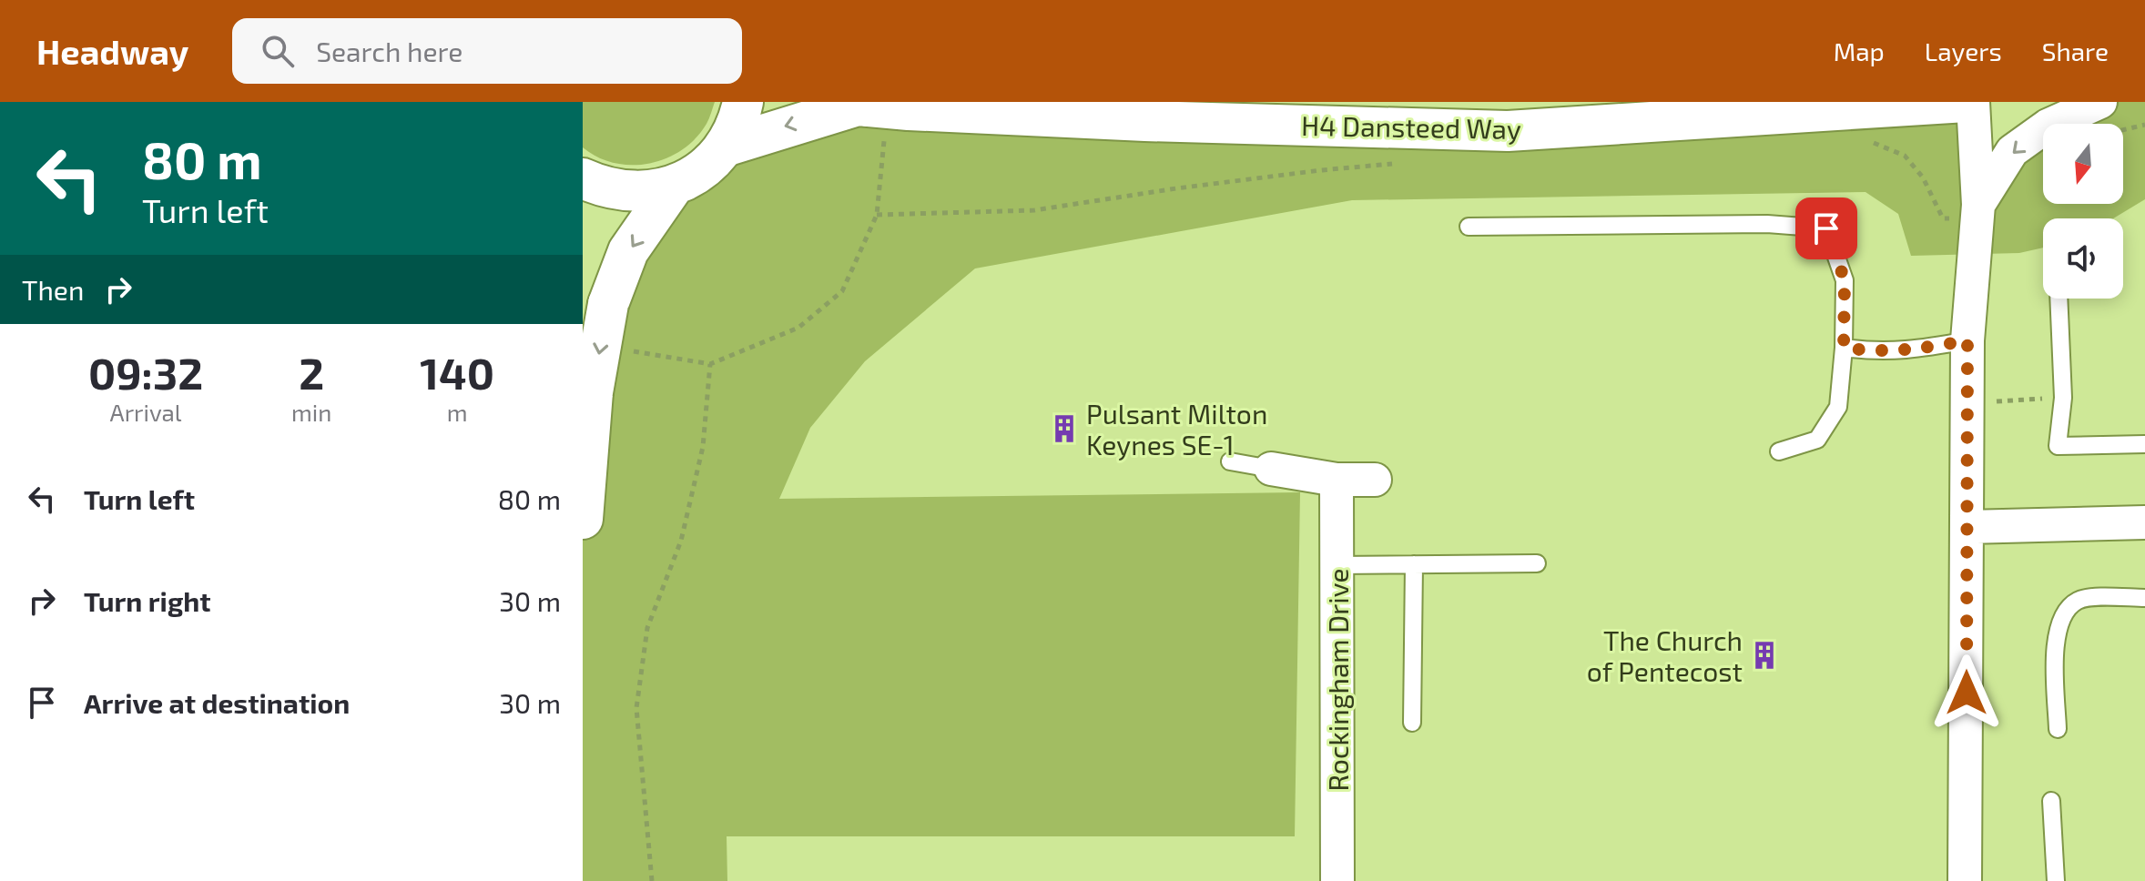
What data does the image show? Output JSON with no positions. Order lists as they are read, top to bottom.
{
  "streets": {
    "street": ["H4 Dansteed Way", "Rockingham Drive"]
  },
  "places": {
    "building": ["Pulsant Milton Keynes SE-1", "The Church of Pentecost"]
  },
  "north": "bottom",
  "page": {
    "header": "Headway",
    "search": "Search here",
    "nav": ["Map", "Layers", "Share"],
    "turn": ["80 m", "Turn left"],
    "then": "Then",
    "eta": [
      "09:32",
      "Arrival",
      "2",
      "min",
      "140",
      "m"
    ],
    "list": [
      {
        "name": "Turn left",
        "value": "80 m"
      },
      {
        "name": "Turn right",
        "value": "30 m"
      },
      {
        "name": "Arrive at destination",
        "value": "30 m"
      }
    ]
  }
}
